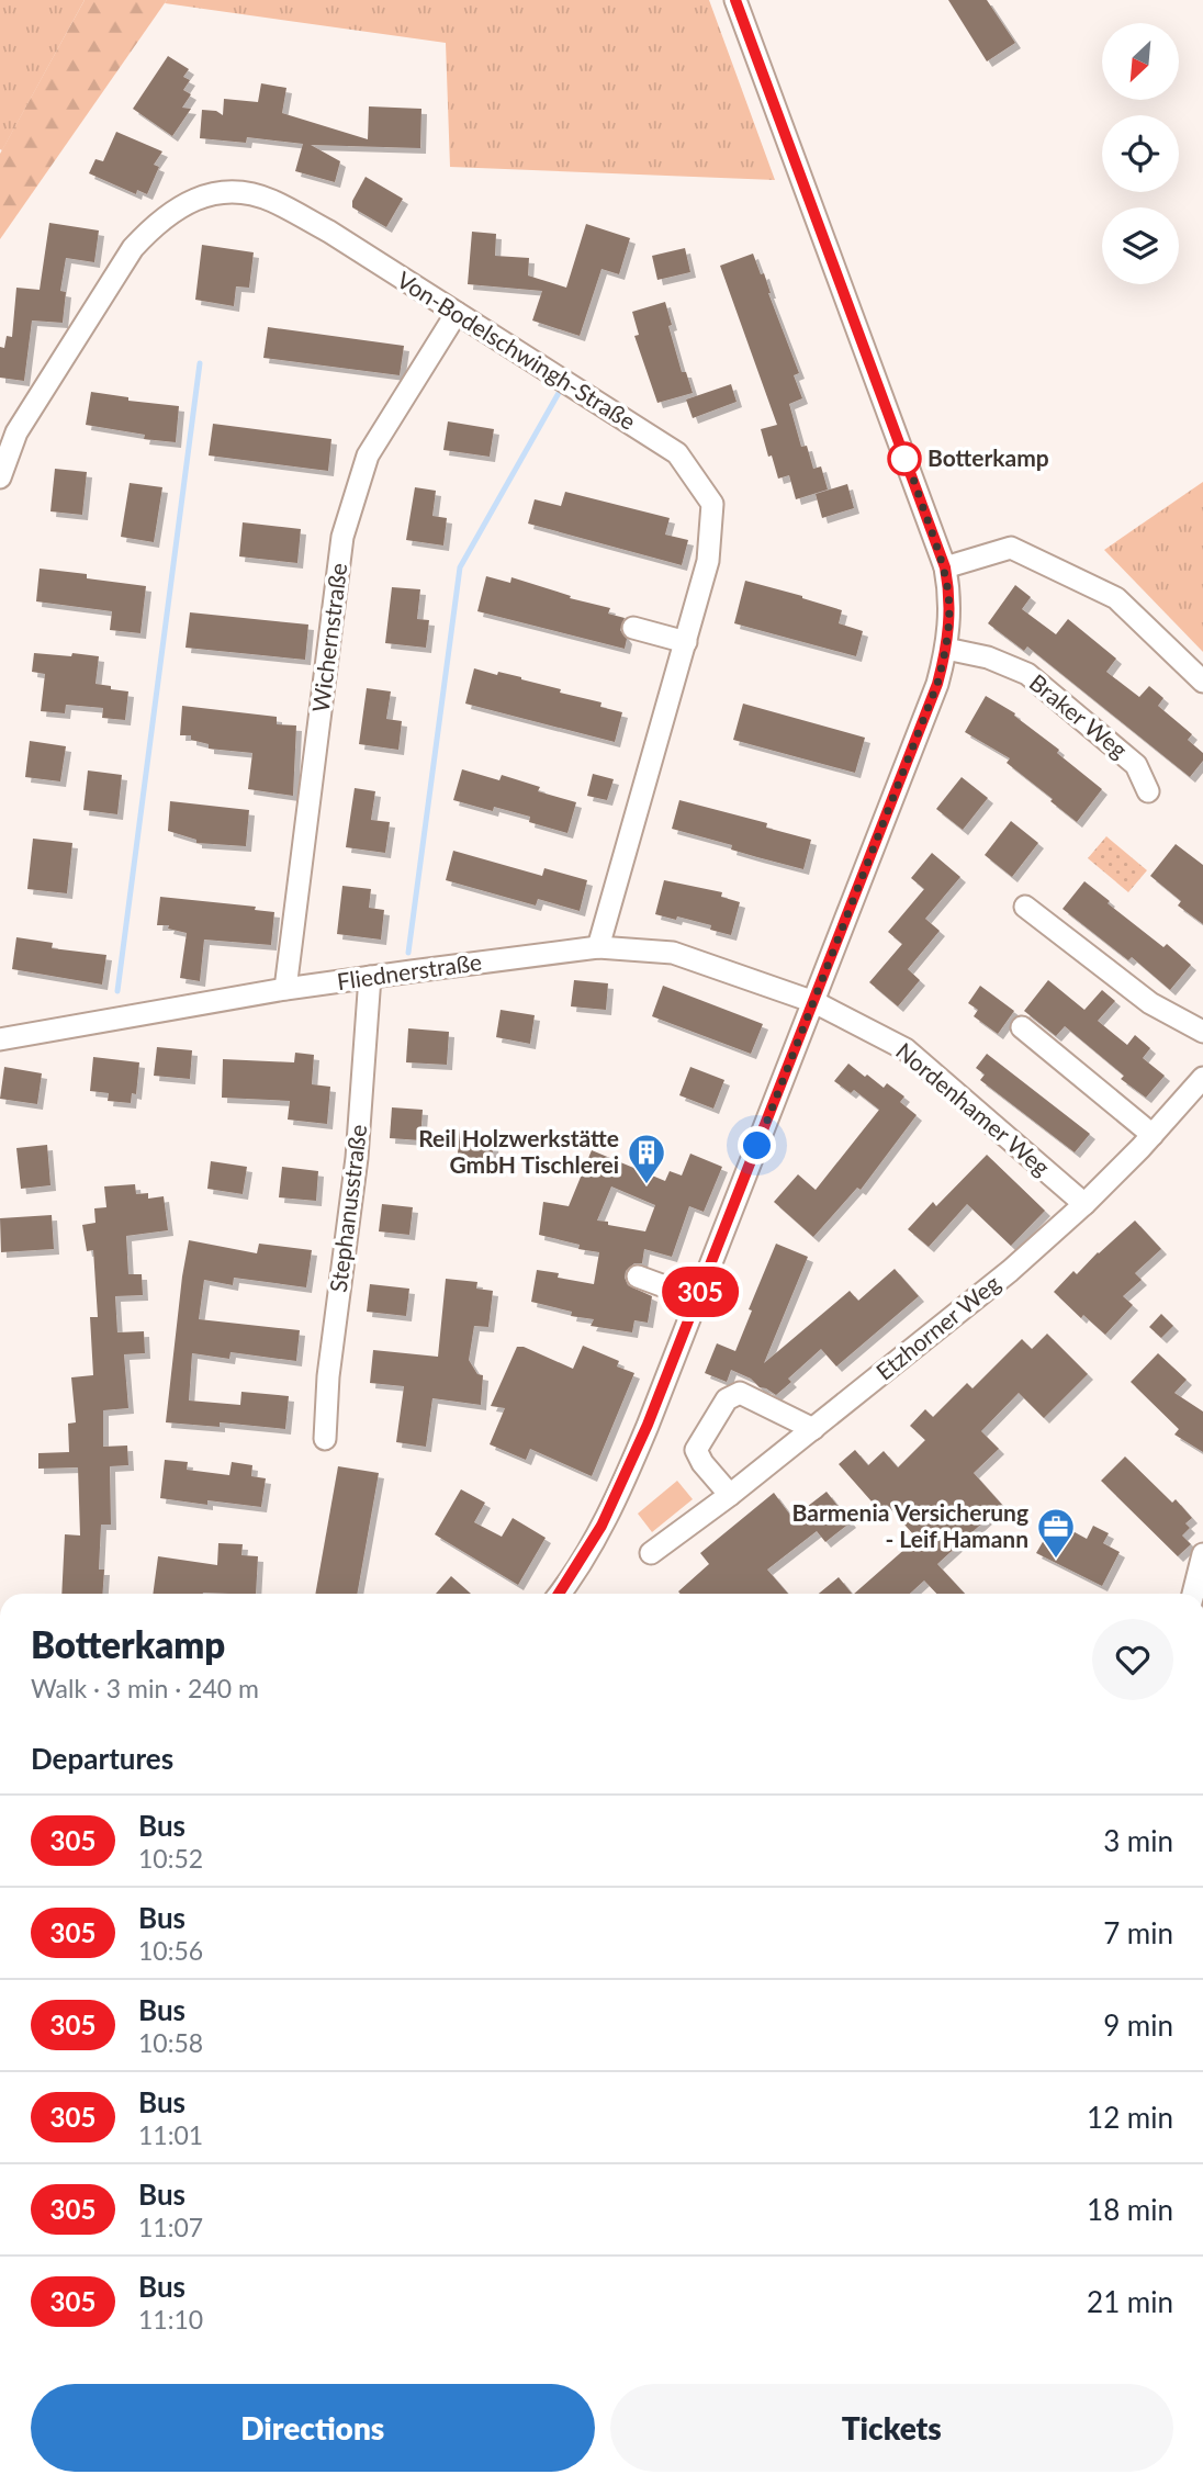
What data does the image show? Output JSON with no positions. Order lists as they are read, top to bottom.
{
  "streets": {
    "street": [
      "Von-Bodelschwingh-Straße",
      "Wichernstraße",
      "Braker Weg",
      "Fliednerstraße",
      "Nordenhamer Weg",
      "Stephanusstraße",
      "Etzhorner Weg"
    ]
  },
  "crossings": [
    ["Von-Bodelschwingh-Straße", "Wichernstraße"],
    ["Von-Bodelschwingh-Straße", "Fliednerstraße"],
    ["Wichernstraße", "Fliednerstraße"],
    ["Fliednerstraße", "Nordenhamer Weg"],
    ["Fliednerstraße", "Stephanusstraße"],
    ["Nordenhamer Weg", "Etzhorner Weg"]
  ],
  "places": {
    "other": ["Botterkamp"],
    "building": ["Reil Holzwerkstätte GmbH Tischlerei"],
    "office": ["Barmenia Versicherung - Leif Hamann"]
  },
  "lines": ["bus line 305"],
  "north": "bottom left",
  "page": {
    "on_map": "305",
    "heading": [
      ["Botterkamp", "Walk · 3 min · 240 m"],
      "Departures"
    ],
    "list": [
      {
        "mark": "305",
        "name": "Bus",
        "note": "10:52",
        "value": "3 min"
      },
      {
        "mark": "305",
        "name": "Bus",
        "note": "10:56",
        "value": "7 min"
      },
      {
        "mark": "305",
        "name": "Bus",
        "note": "10:58",
        "value": "9 min"
      },
      {
        "mark": "305",
        "name": "Bus",
        "note": "11:01",
        "value": "12 min"
      },
      {
        "mark": "305",
        "name": "Bus",
        "note": "11:07",
        "value": "18 min"
      },
      {
        "mark": "305",
        "name": "Bus",
        "note": "11:10",
        "value": "21 min"
      }
    ],
    "buttons": ["Directions", "Tickets"]
  }
}
